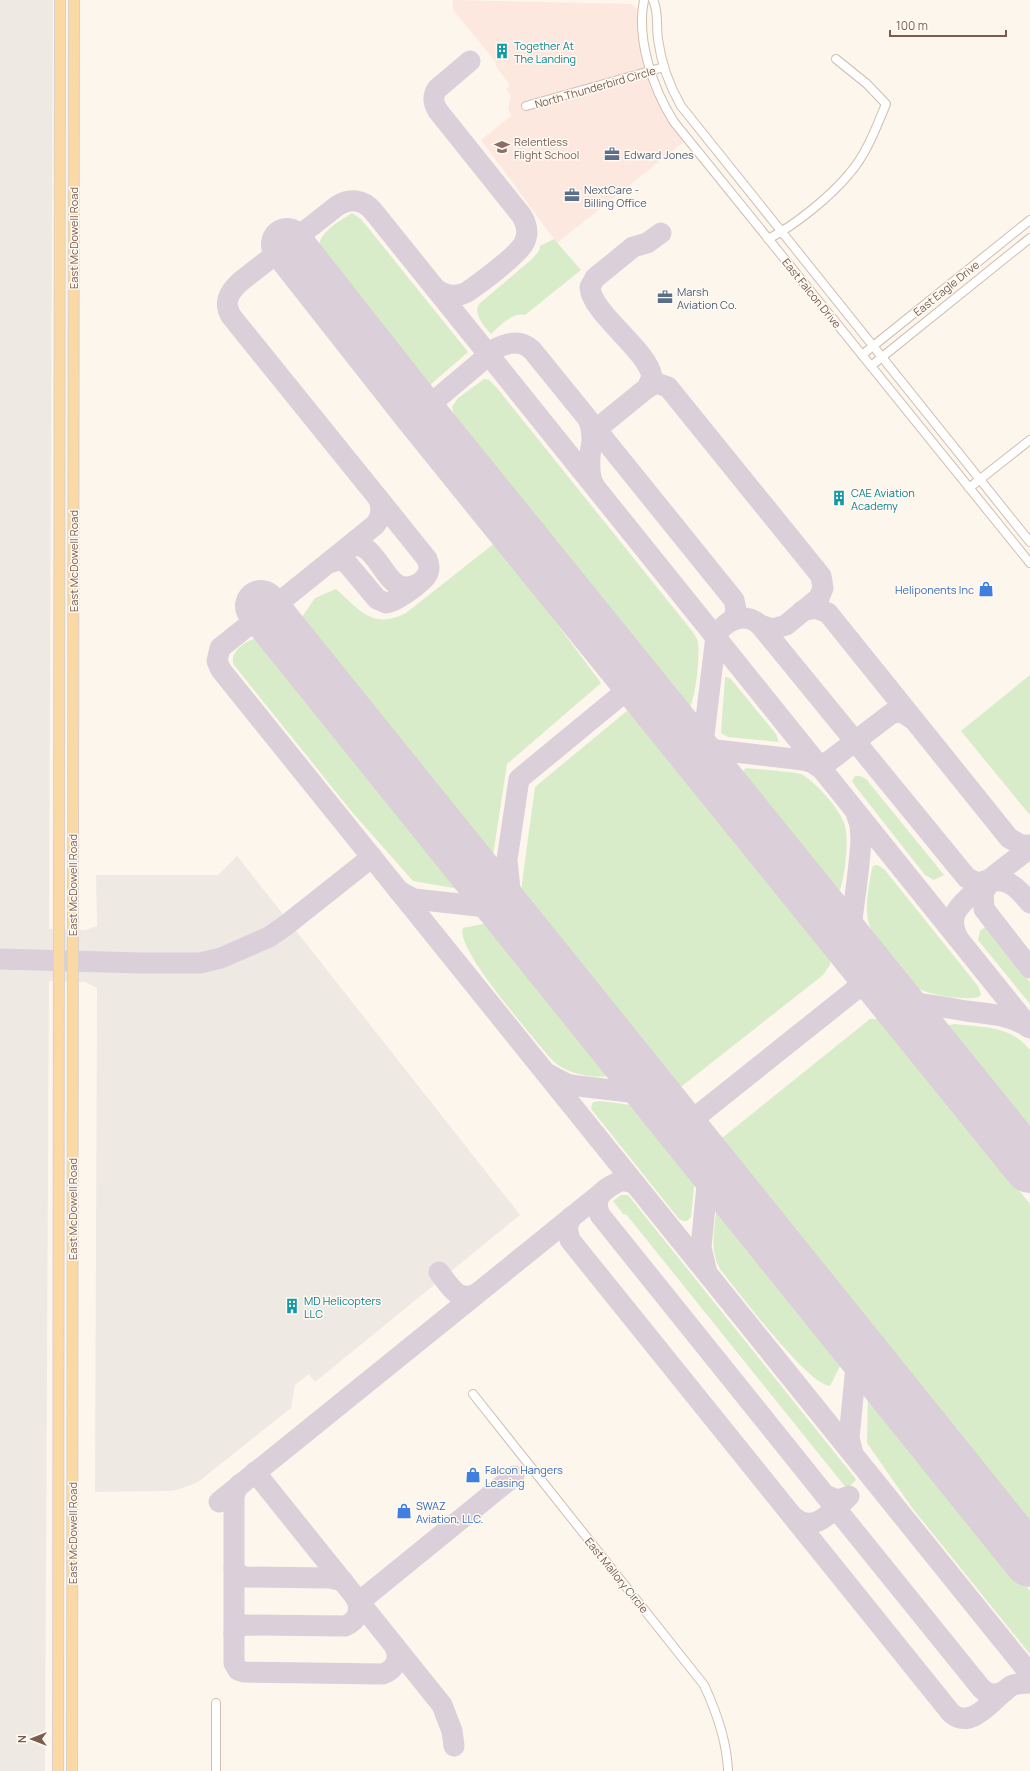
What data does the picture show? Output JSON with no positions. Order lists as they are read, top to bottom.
{
  "streets": {
    "main road": ["East McDowell Road"],
    "street": [
      "North Thunderbird Circle",
      "East Eagle Drive",
      "East Falcon Drive",
      "East Mallory Circle"
    ]
  },
  "crossings": [
    ["North Thunderbird Circle", "East Falcon Drive"],
    ["East Eagle Drive", "East Falcon Drive"]
  ],
  "places": {
    "building": ["Together At The Landing", "CAE Aviation Academy", "MD Helicopters LLC"],
    "school or university": ["Relentless Flight School"],
    "office": ["Edward Jones", "NextCare - Billing Office", "Marsh Aviation Co."],
    "shop": ["Heliponents Inc", "Falcon Hangers Leasing", "SWAZ Aviation, LLC."]
  },
  "scale_bar": "100 m",
  "north": "left"
}
